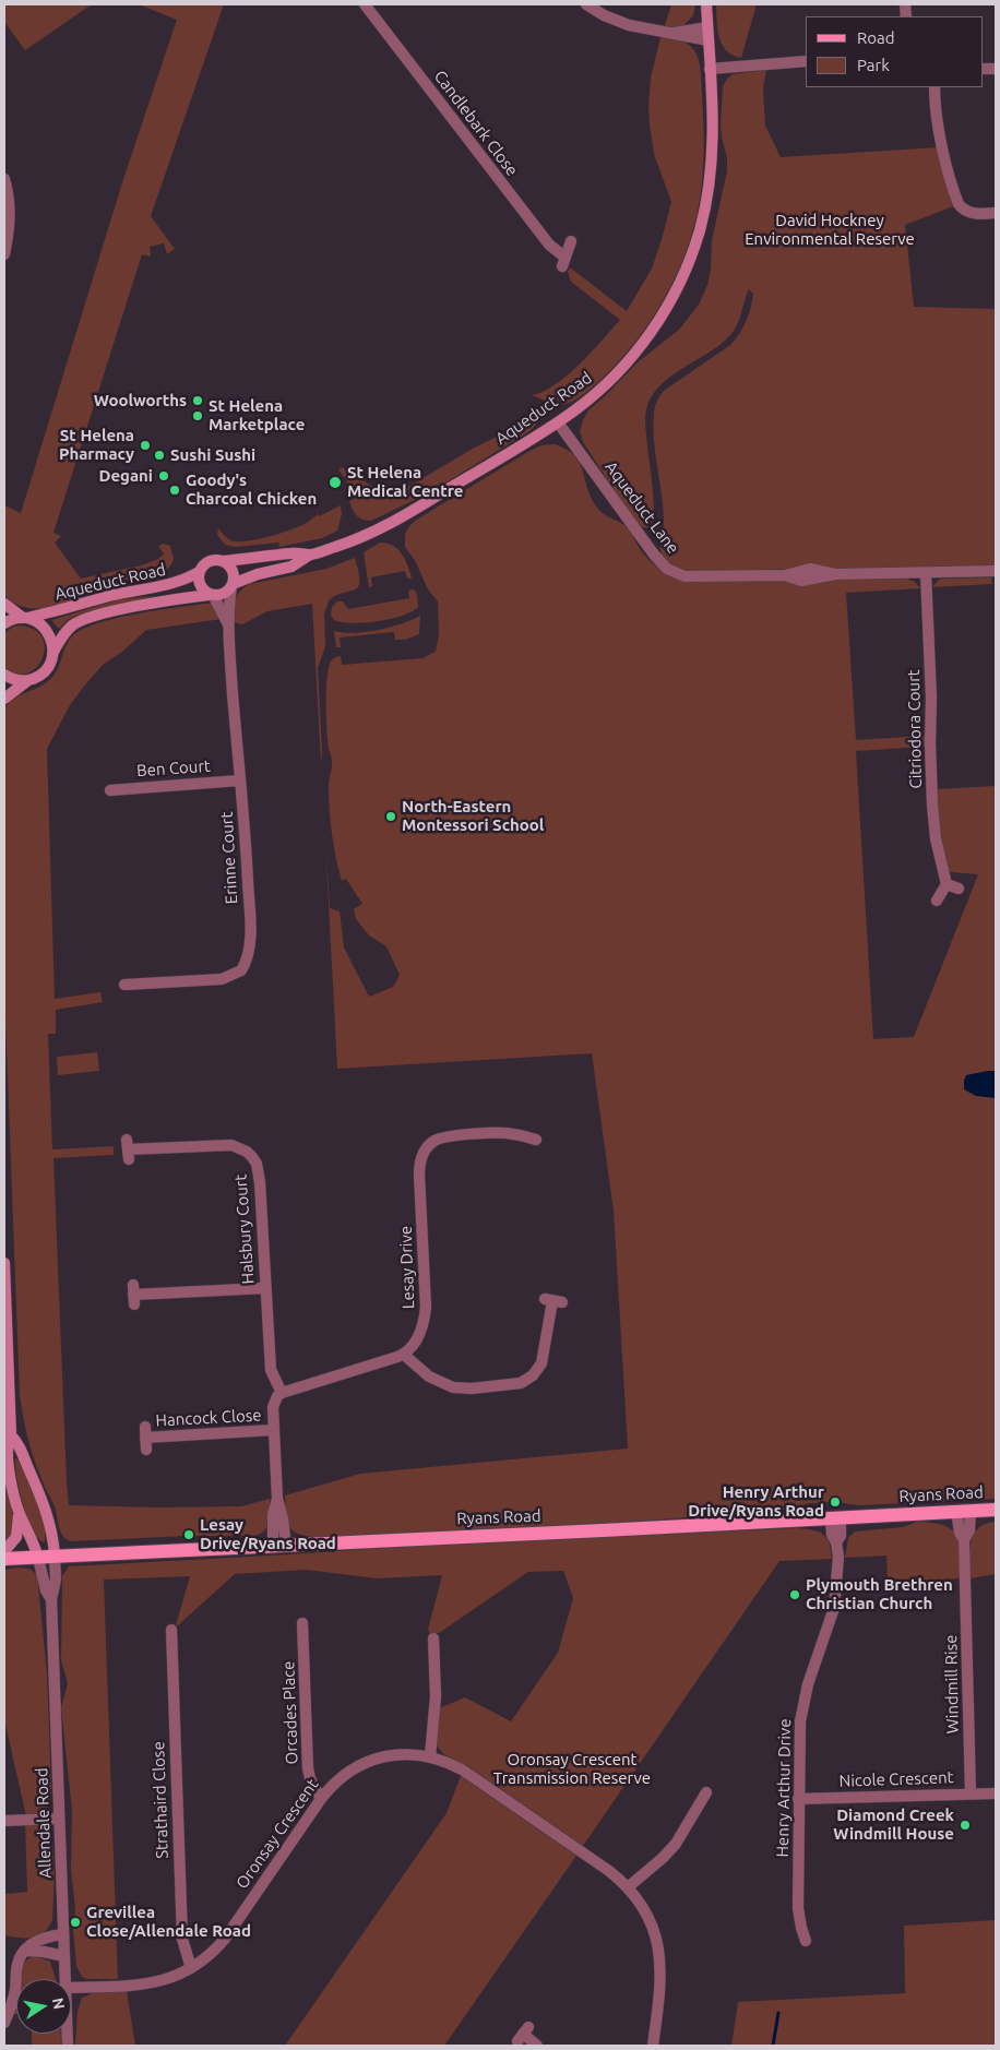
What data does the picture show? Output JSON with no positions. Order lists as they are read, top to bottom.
{
  "streets": {
    "main road": ["Aqueduct Road", "Ryans Road"],
    "street": [
      "Candlebark Close",
      "Aqueduct Lane",
      "Citriodora Court",
      "Ben Court",
      "Erinne Court",
      "Halsbury Court",
      "Lesay Drive",
      "Hancock Close",
      "Windmill Rise",
      "Orcades Place",
      "Nicole Crescent",
      "Henry Arthur Drive",
      "Strathaird Close",
      "Allendale Road",
      "Oronsay Crescent"
    ]
  },
  "crossings": [
    ["Aqueduct Road", "Aqueduct Lane"],
    ["Aqueduct Road", "Erinne Court"],
    ["Aqueduct Lane", "Citriodora Court"],
    ["Ben Court", "Erinne Court"],
    ["Ryans Road", "Windmill Rise"],
    ["Ryans Road", "Henry Arthur Drive"],
    ["Ryans Road", "Allendale Road"],
    ["Windmill Rise", "Nicole Crescent"],
    ["Orcades Place", "Oronsay Crescent"],
    ["Nicole Crescent", "Henry Arthur Drive"],
    ["Strathaird Close", "Oronsay Crescent"]
  ],
  "parks": ["David Hockney Environmental Reserve", "Oronsay Crescent Transmission Reserve"],
  "places": [
    "Woolworths",
    "St Helena Marketplace",
    "St Helena Pharmacy",
    "Sushi Sushi",
    "Degani",
    "St Helena Medical Centre",
    "Goody's Charcoal Chicken",
    "North-Eastern Montessori School",
    "Henry Arthur Drive/Ryans Road",
    "Lesay Drive/Ryans Road",
    "Plymouth Brethren Christian Church",
    "Diamond Creek Windmill House",
    "Grevillea Close/Allendale Road"
  ],
  "legend": ["Road", "Park"],
  "north": "right"
}
